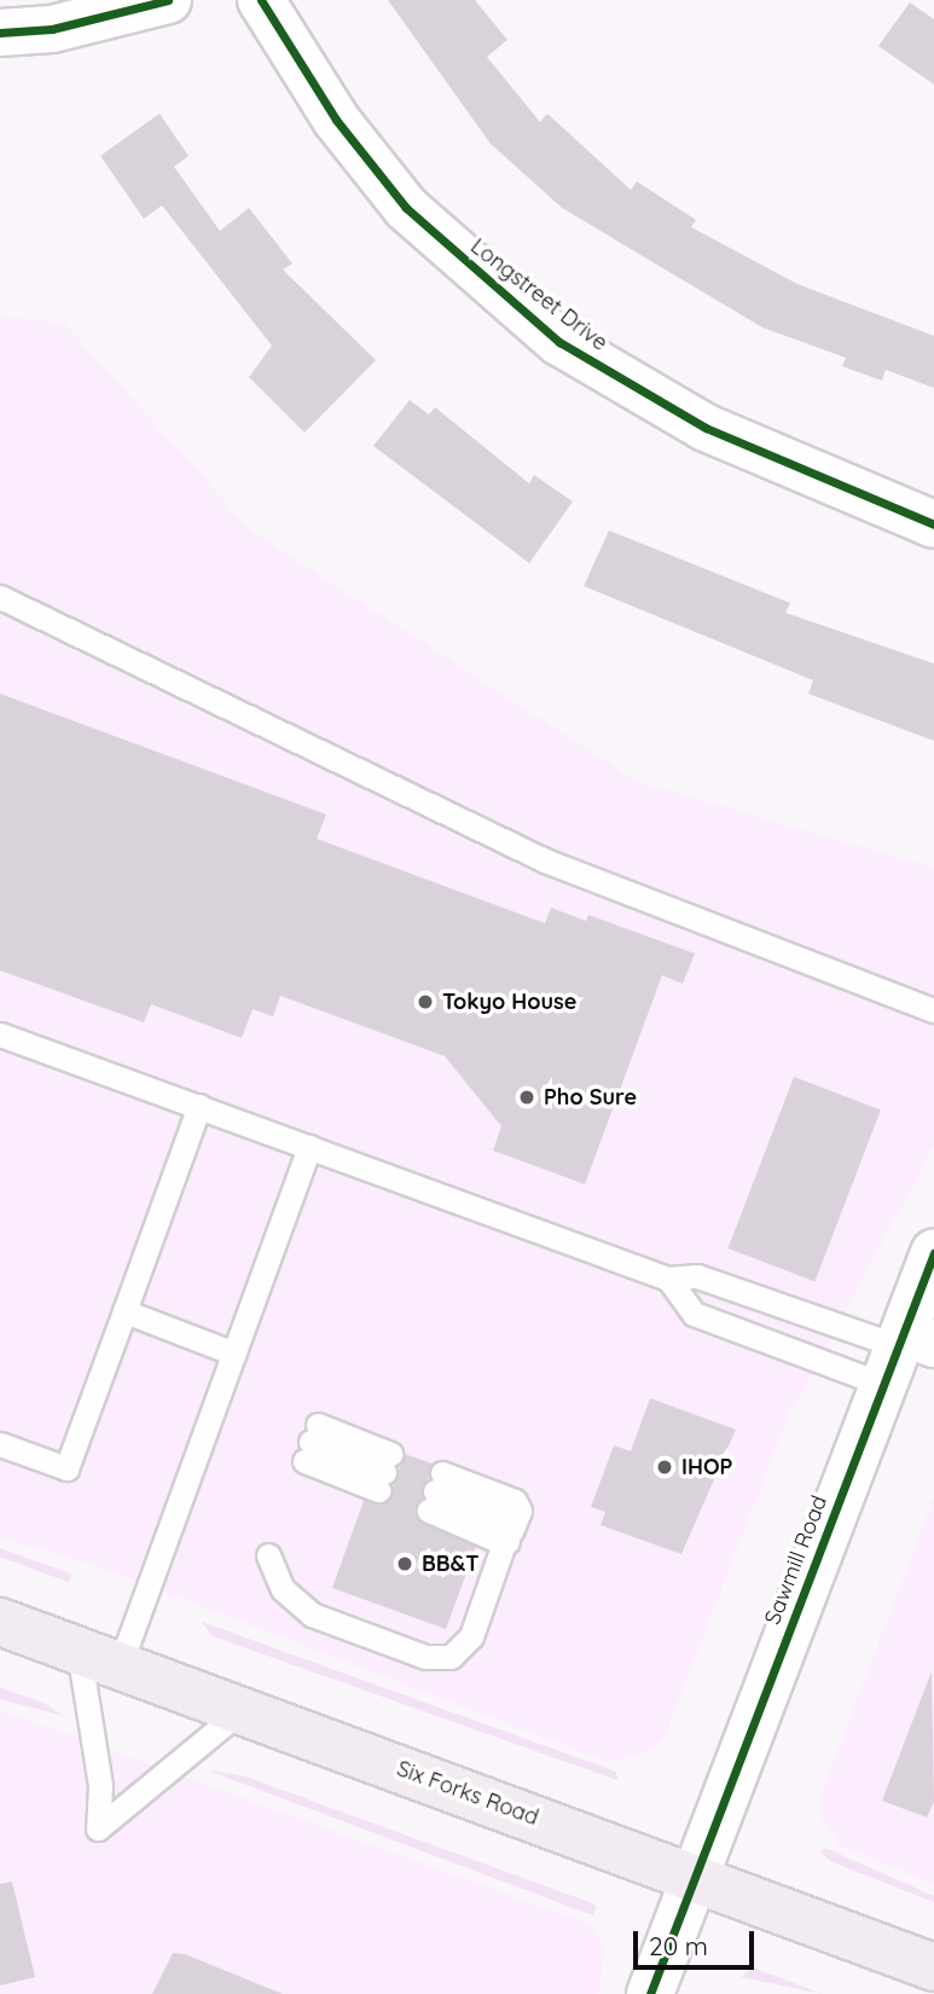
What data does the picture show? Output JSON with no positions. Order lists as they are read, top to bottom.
{
  "streets": {
    "main road": ["Six Forks Road"],
    "street": ["Longstreet Drive", "Sawmill Road"]
  },
  "crossings": [
    ["Sawmill Road", "Six Forks Road"]
  ],
  "places": [
    "Tokyo House",
    "Pho Sure",
    "IHOP",
    "BB&T"
  ],
  "scale_bar": "20 m"
}
